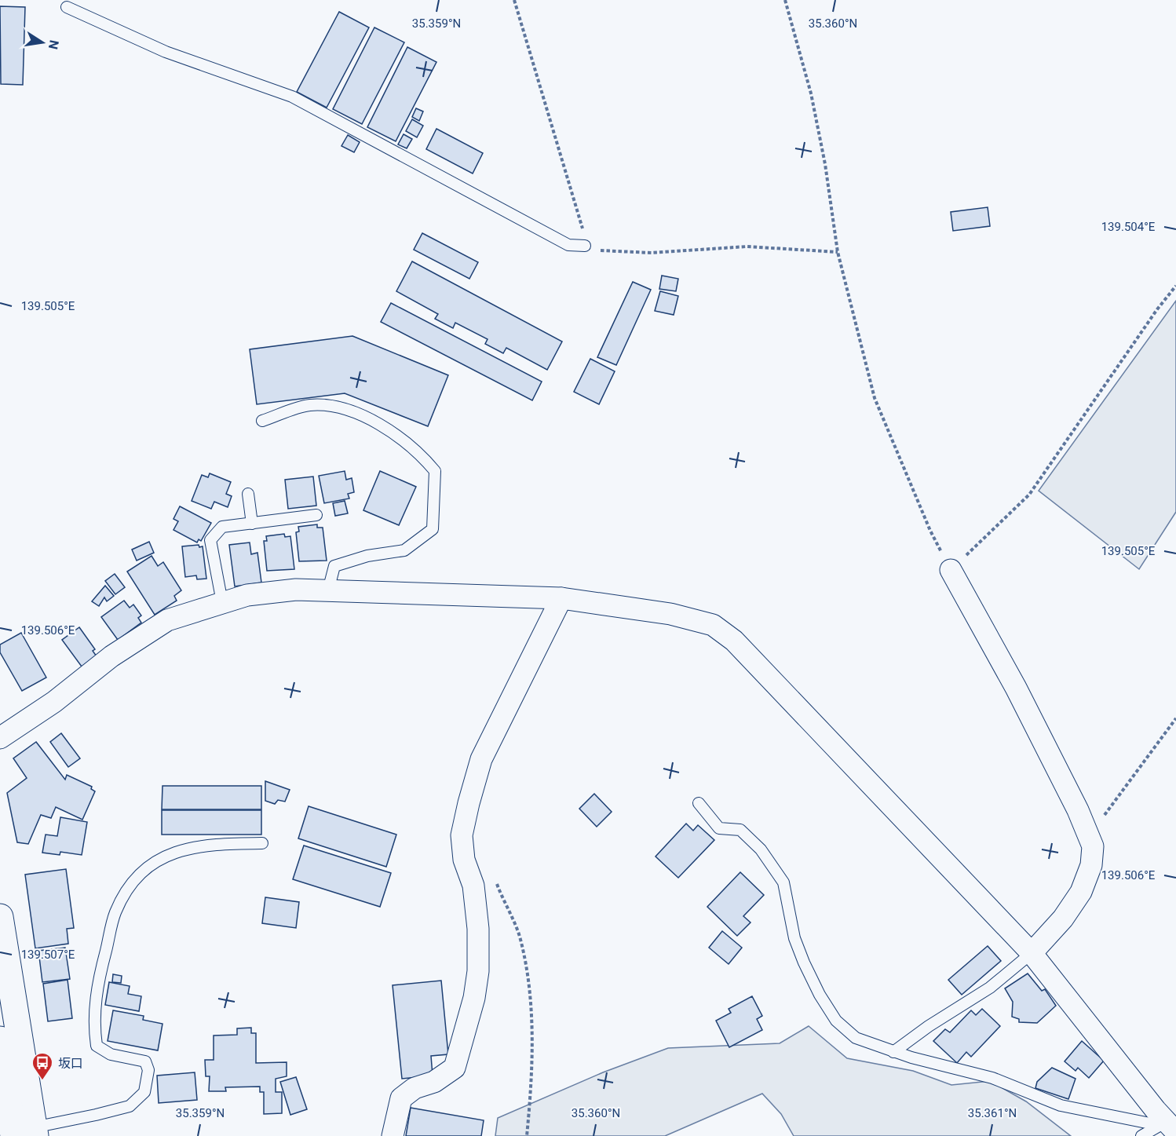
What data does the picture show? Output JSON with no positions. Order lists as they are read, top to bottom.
{
  "places": {
    "bus stop": ["坂口"]
  },
  "north": "right",
  "coordinates": [
    "35.359°N",
    "35.360°N",
    "139.504°E",
    "139.505°E",
    "139.506°E",
    "139.507°E",
    "35.361°N"
  ]
}
